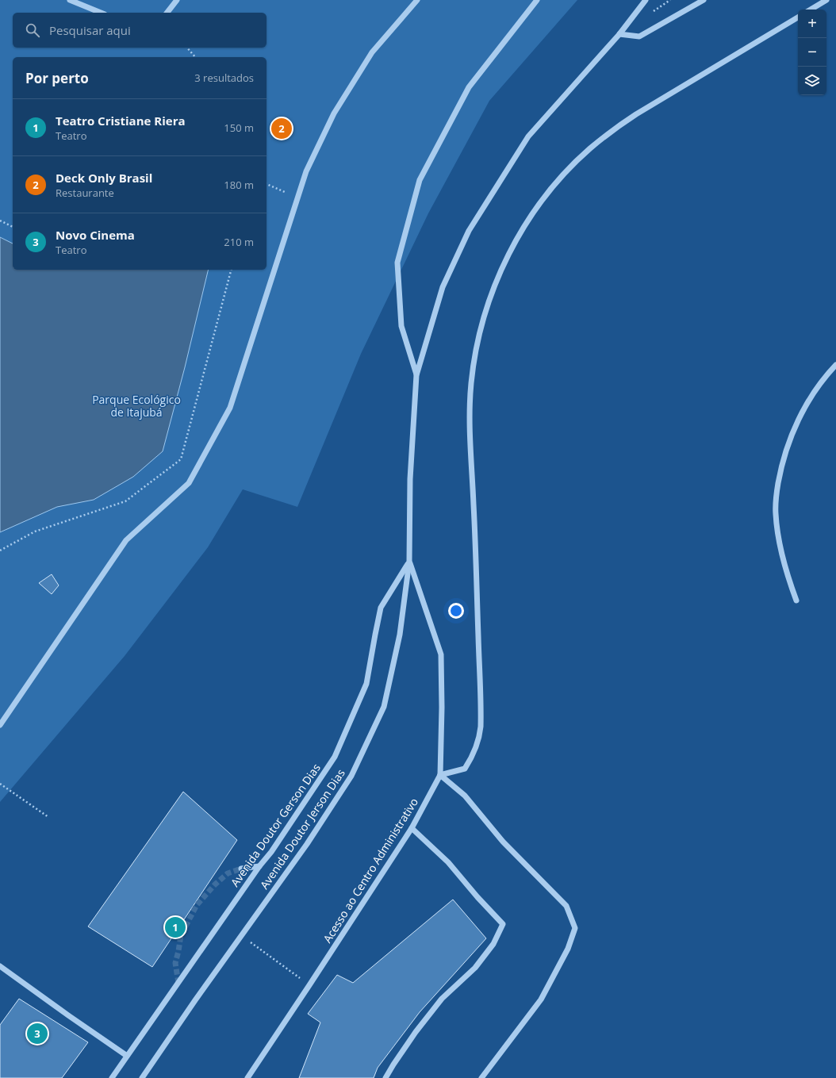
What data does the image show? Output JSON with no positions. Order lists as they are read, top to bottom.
{
  "streets": {
    "street": ["Avenida Doutor Gerson Dias", "Avenida Doutor Jerson Dias", "Acesso ao Centro Administrativo"]
  },
  "crossings": [
    ["Avenida Doutor Gerson Dias", "Avenida Doutor Jerson Dias"],
    ["Avenida Doutor Gerson Dias", "Acesso ao Centro Administrativo"],
    ["Avenida Doutor Jerson Dias", "Acesso ao Centro Administrativo"]
  ],
  "parks": ["Parque Ecológico de Itajubá"],
  "page": {
    "map_buttons": ["+", "−"],
    "search": "Pesquisar aqui",
    "heading": ["Por perto", "3 resultados"],
    "list": [
      {
        "mark": "1",
        "name": "Teatro Cristiane Riera",
        "note": "Teatro",
        "value": "150 m"
      },
      {
        "mark": "2",
        "name": "Deck Only Brasil",
        "note": "Restaurante",
        "value": "180 m"
      },
      {
        "mark": "3",
        "name": "Novo Cinema",
        "note": "Teatro",
        "value": "210 m"
      }
    ],
    "pins": ["2", "1", "3"]
  }
}
